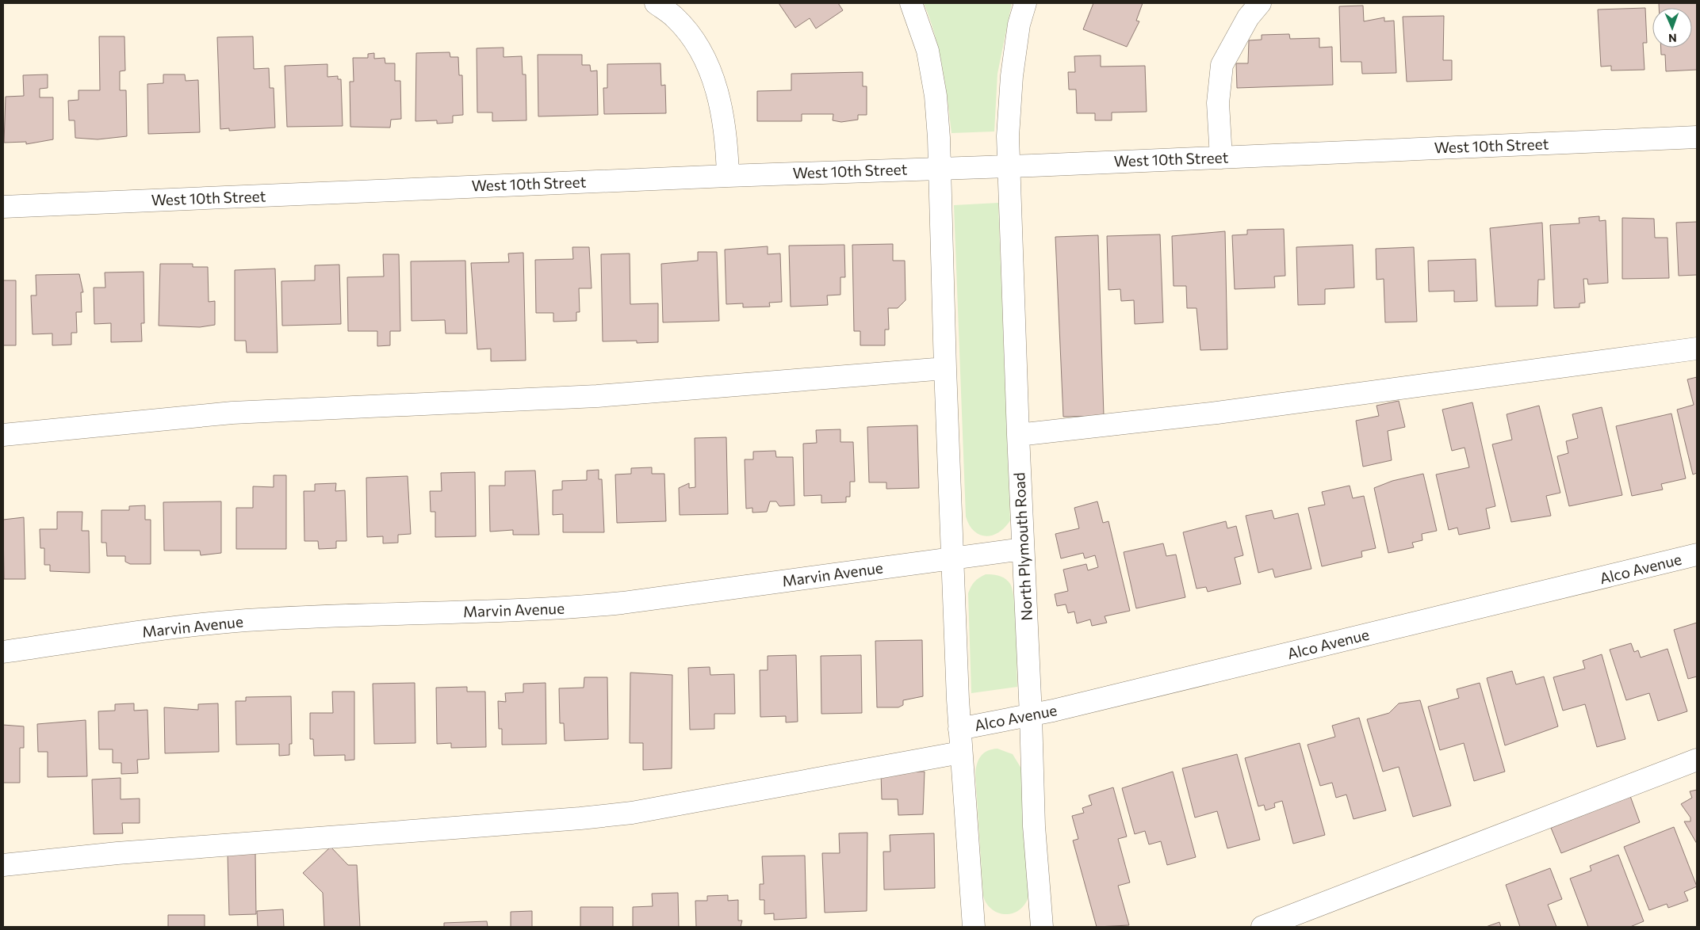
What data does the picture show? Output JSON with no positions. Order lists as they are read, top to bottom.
{
  "streets": {
    "street": [
      "West 10th Street",
      "North Plymouth Road",
      "Alco Avenue",
      "Marvin Avenue"
    ]
  },
  "crossings": [
    ["West 10th Street", "North Plymouth Road"],
    ["North Plymouth Road", "Alco Avenue"],
    ["North Plymouth Road", "Marvin Avenue"]
  ],
  "north": "bottom"
}
